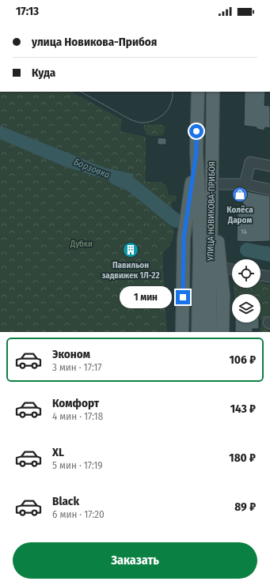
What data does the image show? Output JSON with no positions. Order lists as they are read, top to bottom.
{
  "streets": {
    "main road": ["УЛИЦА НОВИКОВА-ПРИБОЯ"]
  },
  "water": ["Борзовка"],
  "parks": ["Дубки"],
  "places": {
    "shop": ["Колёса Даром"],
    "building": ["Павильон задвижек 1Л-22"]
  },
  "house_numbers": ["14"],
  "page": {
    "status": "17:13",
    "banner": ["улица Новикова-Прибоя", "Куда"],
    "bubble": "1 мин",
    "list": [
      {
        "name": "Эконом",
        "note": "3 мин · 17:17",
        "value": "106 ₽"
      },
      {
        "name": "Комфорт",
        "note": "4 мин · 17:18",
        "value": "143 ₽"
      },
      {
        "name": "XL",
        "note": "5 мин · 17:19",
        "value": "180 ₽"
      },
      {
        "name": "Black",
        "note": "6 мин · 17:20",
        "value": "89 ₽"
      }
    ],
    "buttons": "Заказать"
  }
}
